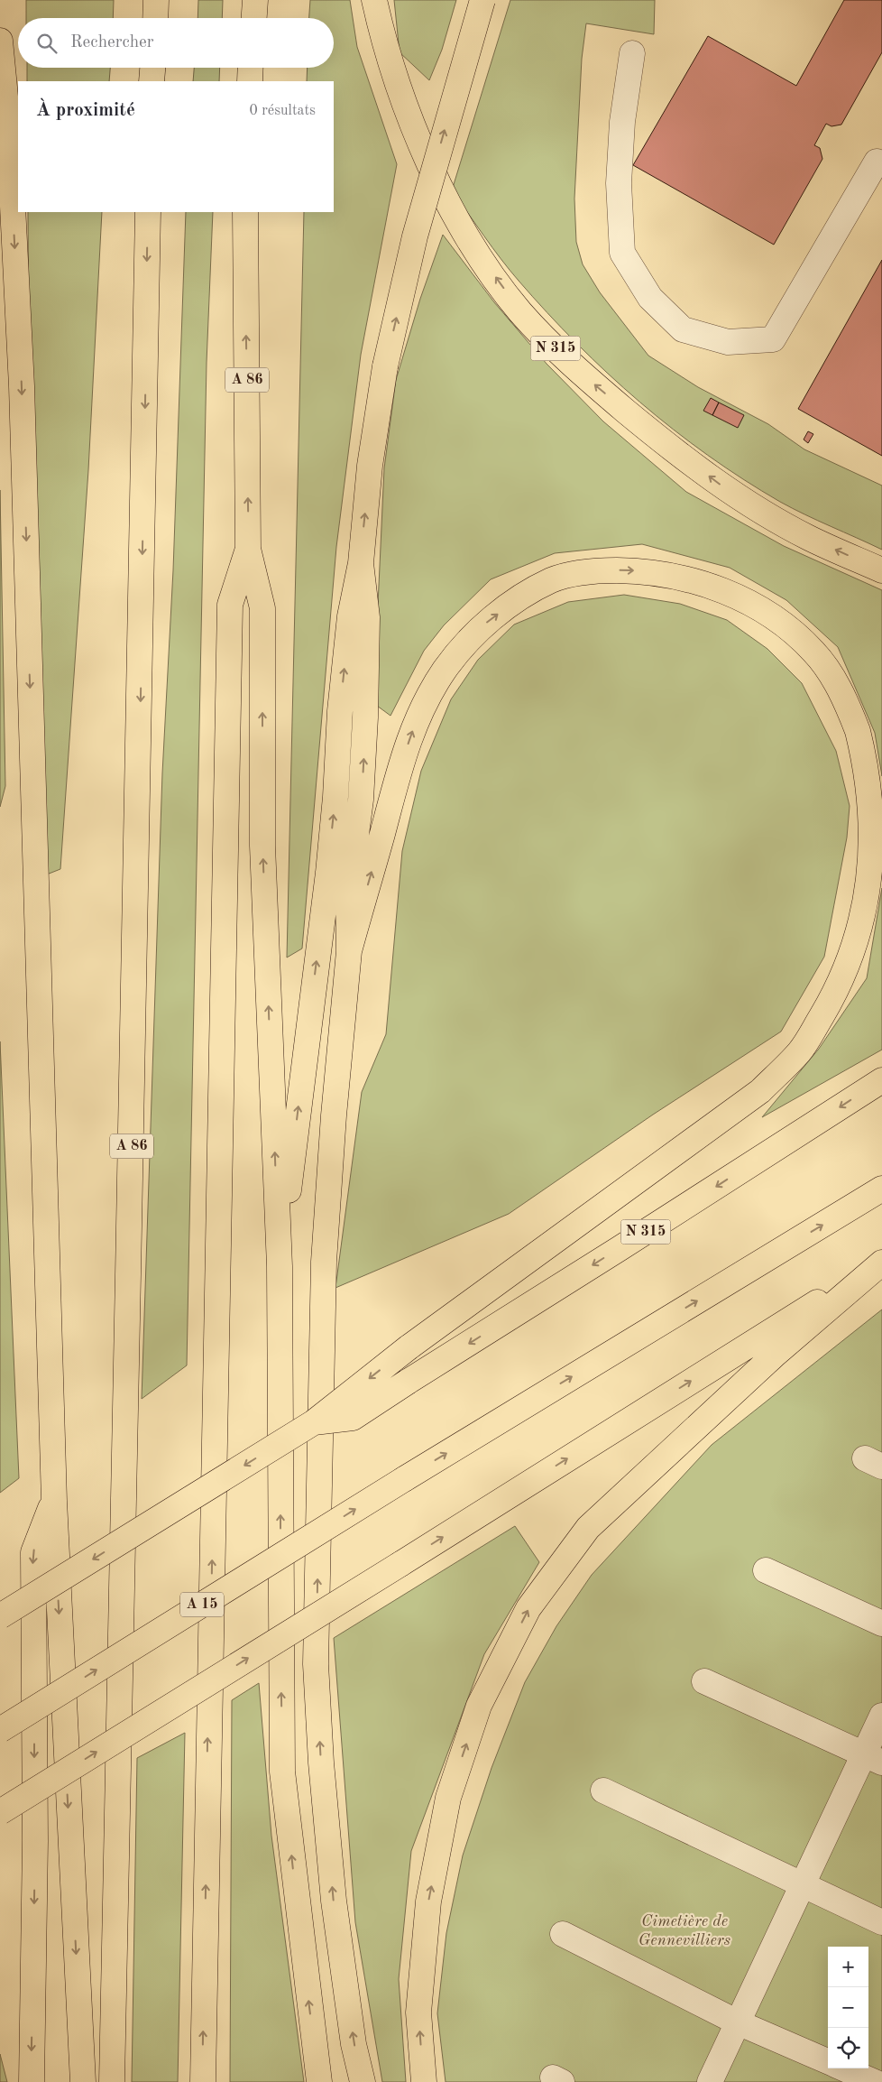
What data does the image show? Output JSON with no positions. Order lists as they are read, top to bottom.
{
  "streets": {
    "highway": ["N 315", "A 86", "A 15"]
  },
  "parks": ["Cimetière de Gennevilliers"],
  "page": {
    "search": "Rechercher",
    "heading": ["À proximité", "0 résultats"],
    "map_buttons": ["+", "−"]
  }
}
